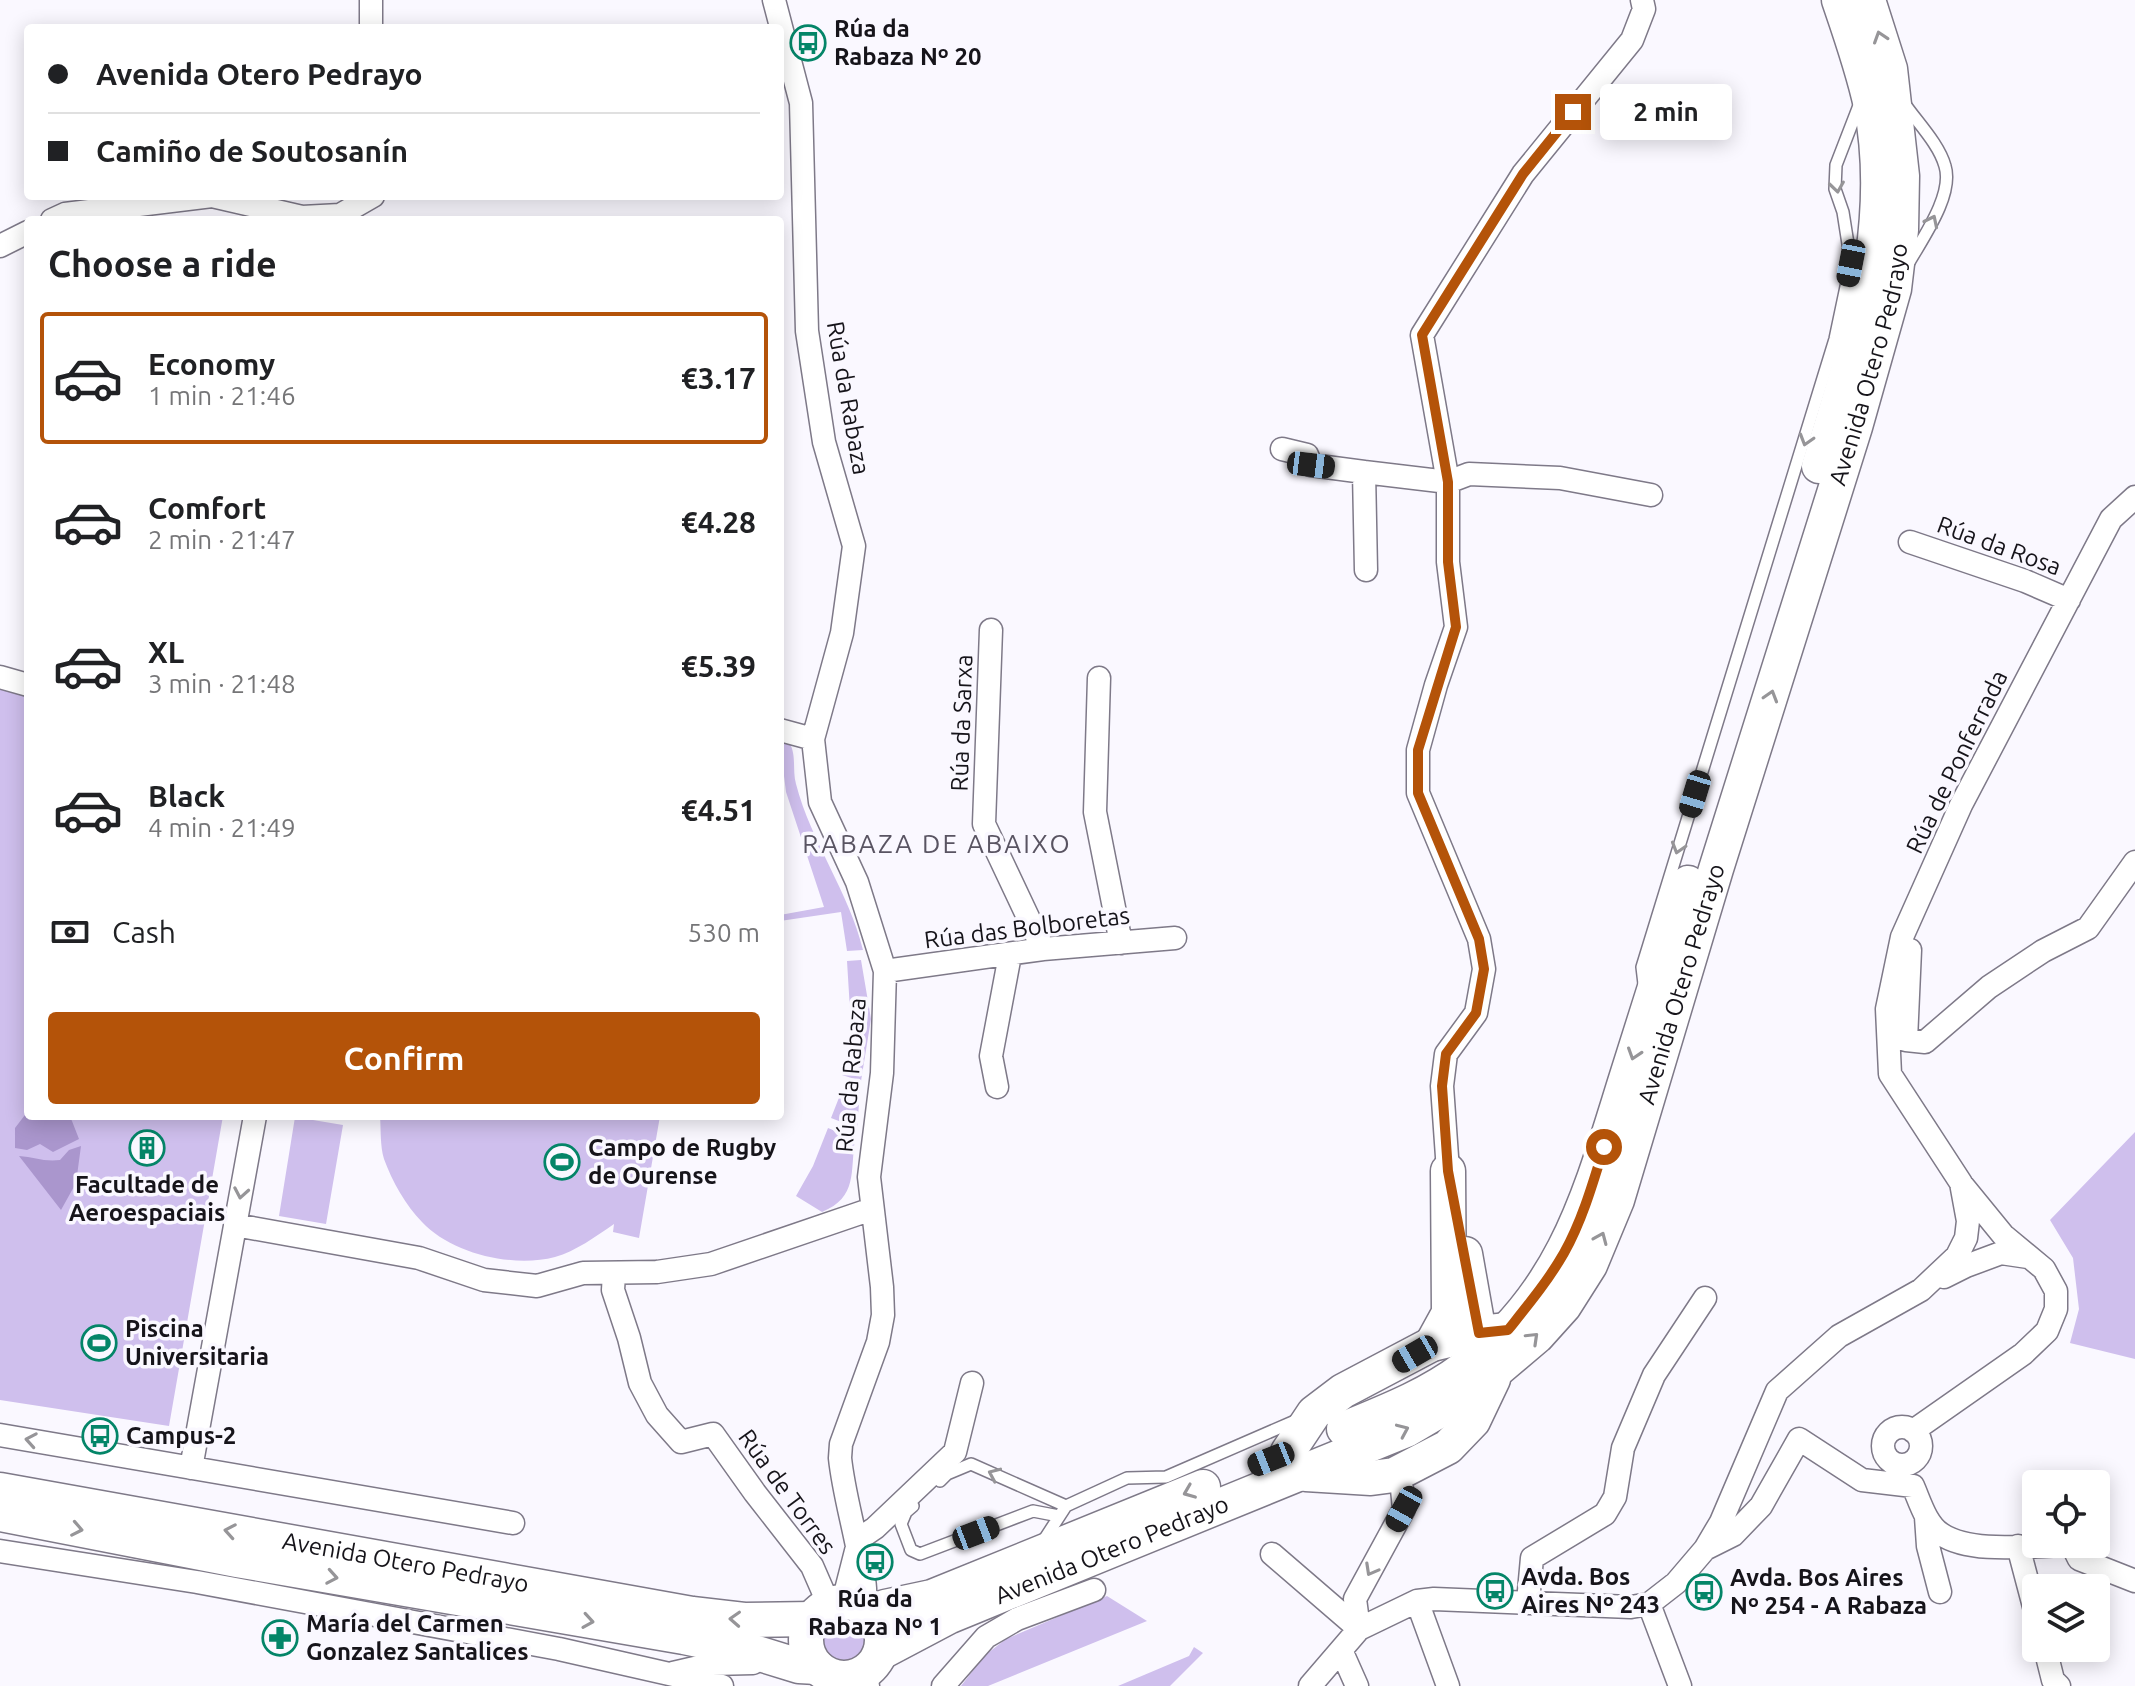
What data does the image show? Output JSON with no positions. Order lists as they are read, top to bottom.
{
  "streets": {
    "main road": ["Avenida Otero Pedrayo"],
    "street": [
      "Rúa da Rabaza",
      "Rúa da Rosa",
      "Rúa da Sarxa",
      "Rúa de Ponferrada",
      "Rúa das Bolboretas",
      "Rúa de Torres"
    ]
  },
  "crossings": [
    ["Avenida Otero Pedrayo", "Rúa de Torres"],
    ["Rúa da Rabaza", "Rúa das Bolboretas"],
    ["Rúa da Rosa", "Rúa de Ponferrada"],
    ["Rúa da Sarxa", "Rúa das Bolboretas"]
  ],
  "districts": ["RABAZA DE ABAIXO"],
  "places": {
    "bus stop": [
      "Rúa da Rabaza Nº 20",
      "Campus-2",
      "Rúa da Rabaza Nº 1",
      "Avda. Bos Aires Nº 243",
      "Avda. Bos Aires Nº 254 - A Rabaza"
    ],
    "building": ["Facultade de Aeroespaciais"],
    "sports": ["Campo de Rugby de Ourense", "Piscina Universitaria"],
    "pharmacy": ["María del Carmen Gonzalez Santalices"]
  },
  "page": {
    "banner": ["Avenida Otero Pedrayo", "Camiño de Soutosanín"],
    "bubble": "2 min",
    "heading": "Choose a ride",
    "list": [
      {
        "name": "Economy",
        "note": "1 min · 21:46",
        "value": "€3.17"
      },
      {
        "name": "Comfort",
        "note": "2 min · 21:47",
        "value": "€4.28"
      },
      {
        "name": "XL",
        "note": "3 min · 21:48",
        "value": "€5.39"
      },
      {
        "name": "Black",
        "note": "4 min · 21:49",
        "value": "€4.51"
      }
    ],
    "pay": ["Cash", "530 m"],
    "buttons": "Confirm"
  }
}
